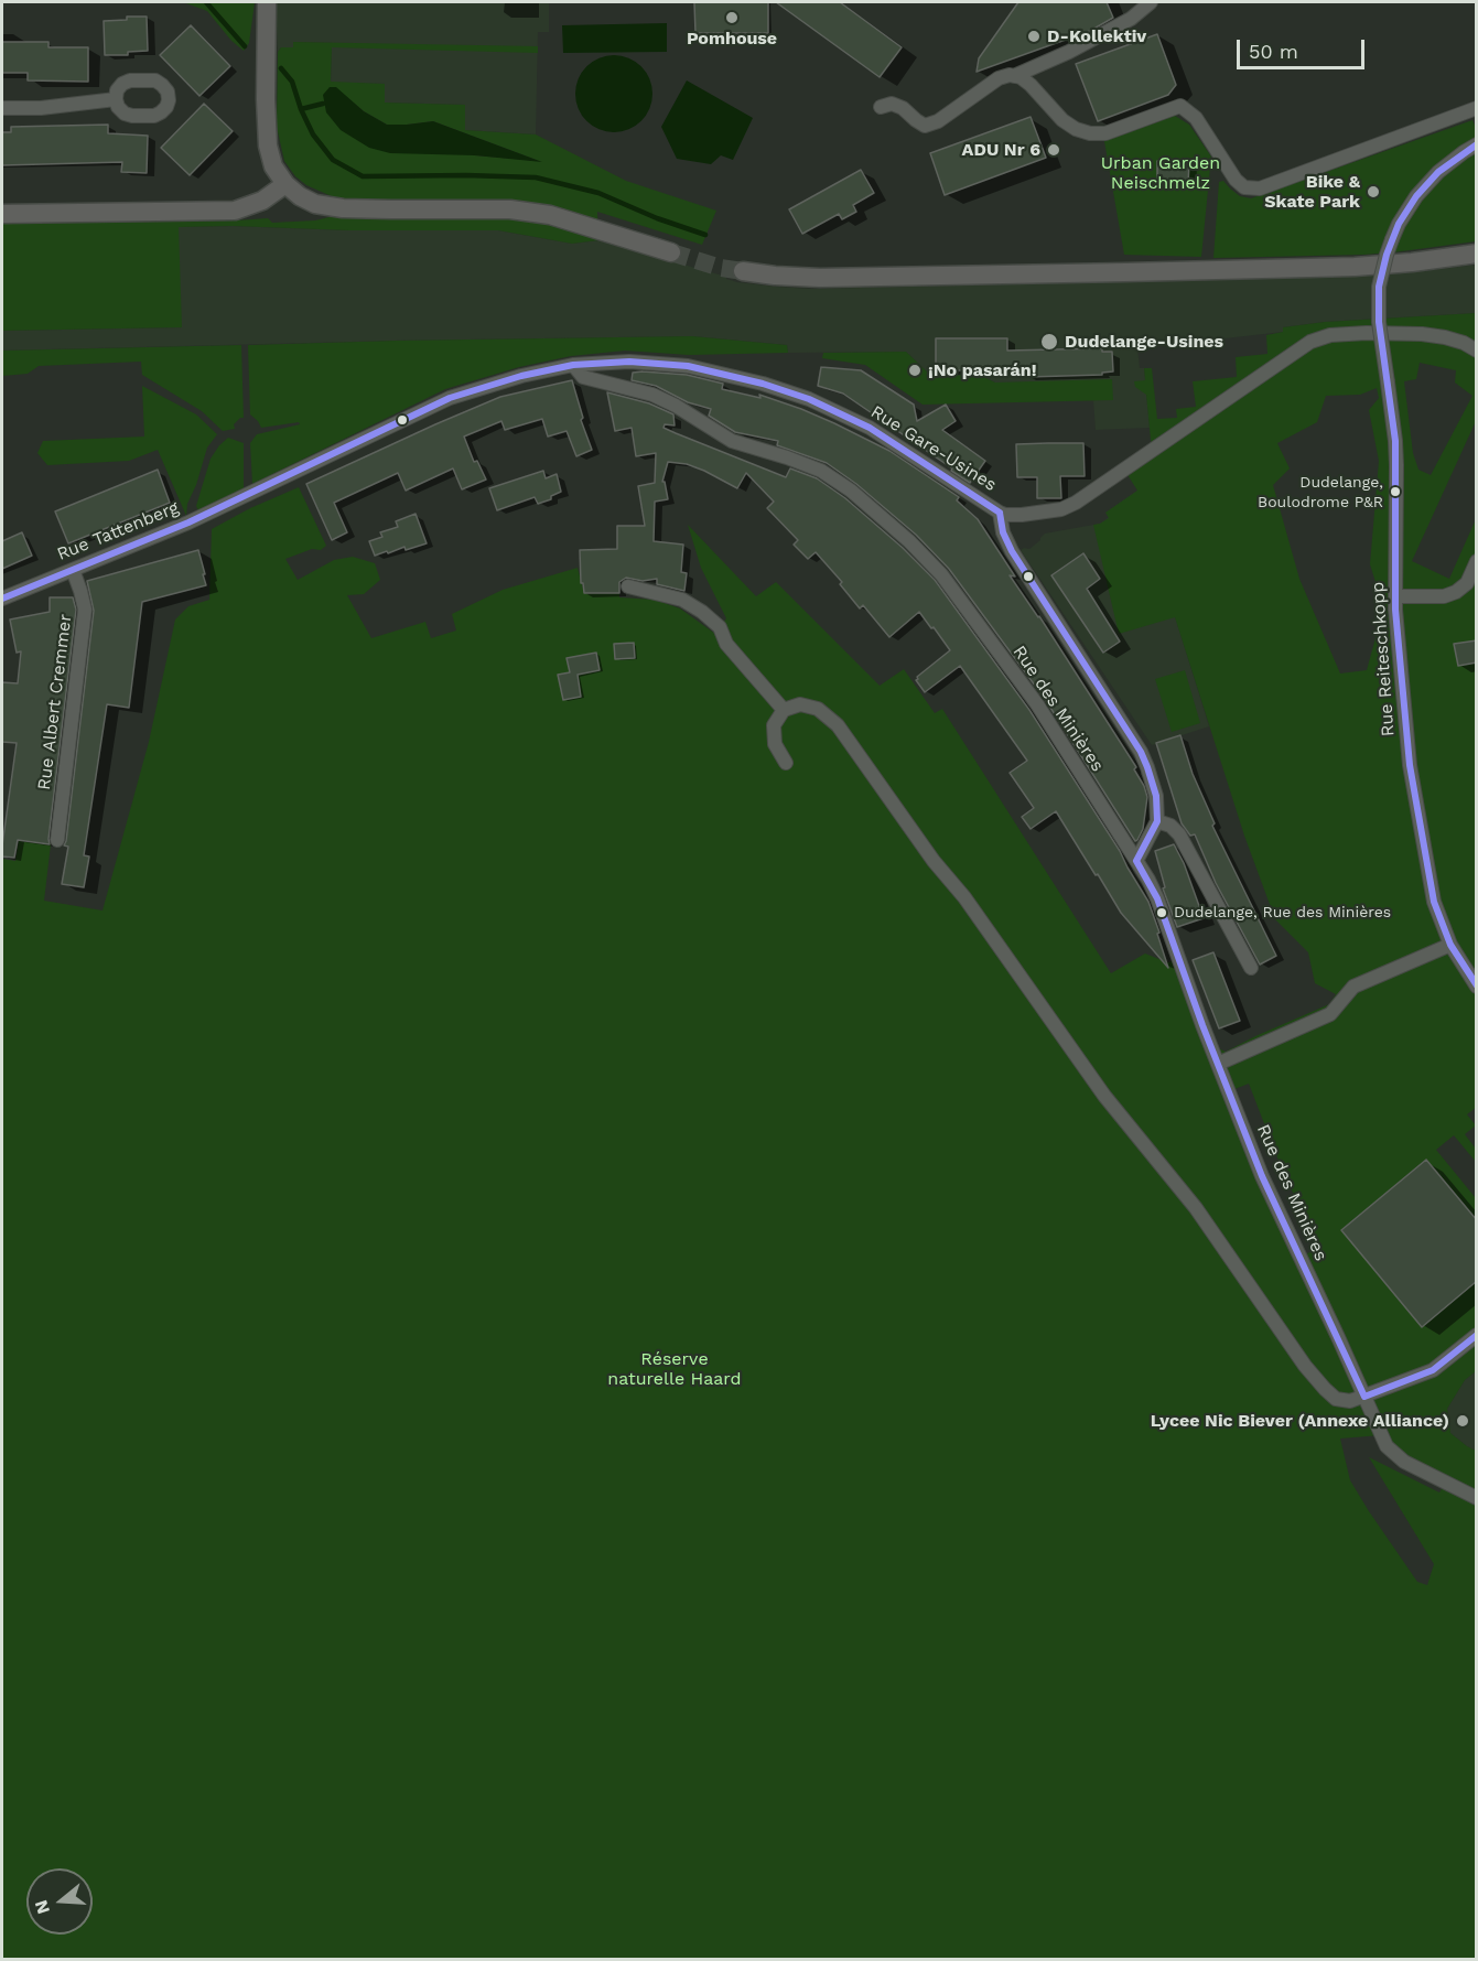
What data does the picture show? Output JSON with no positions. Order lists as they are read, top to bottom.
{
  "streets": {
    "street": [
      "Rue Gare-Usines",
      "Rue Tattenberg",
      "Rue Reiteschkopp",
      "Rue Albert Cremmer",
      "Rue des Minières"
    ]
  },
  "crossings": [
    ["Rue Gare-Usines", "Rue Tattenberg"],
    ["Rue Gare-Usines", "Rue des Minières"],
    ["Rue Tattenberg", "Rue Albert Cremmer"]
  ],
  "parks": ["Urban Garden Neischmelz", "Réserve naturelle Haard"],
  "places": [
    "Pomhouse",
    "D-Kollektiv",
    "ADU Nr 6",
    "Bike & Skate Park",
    "Dudelange-Usines",
    "¡No pasarán!",
    "Dudelange, Boulodrome P&R",
    "Dudelange, Rue des Minières",
    "Lycee Nic Biever (Annexe Alliance)"
  ],
  "scale_bar": "50 m",
  "north": "left"
}
